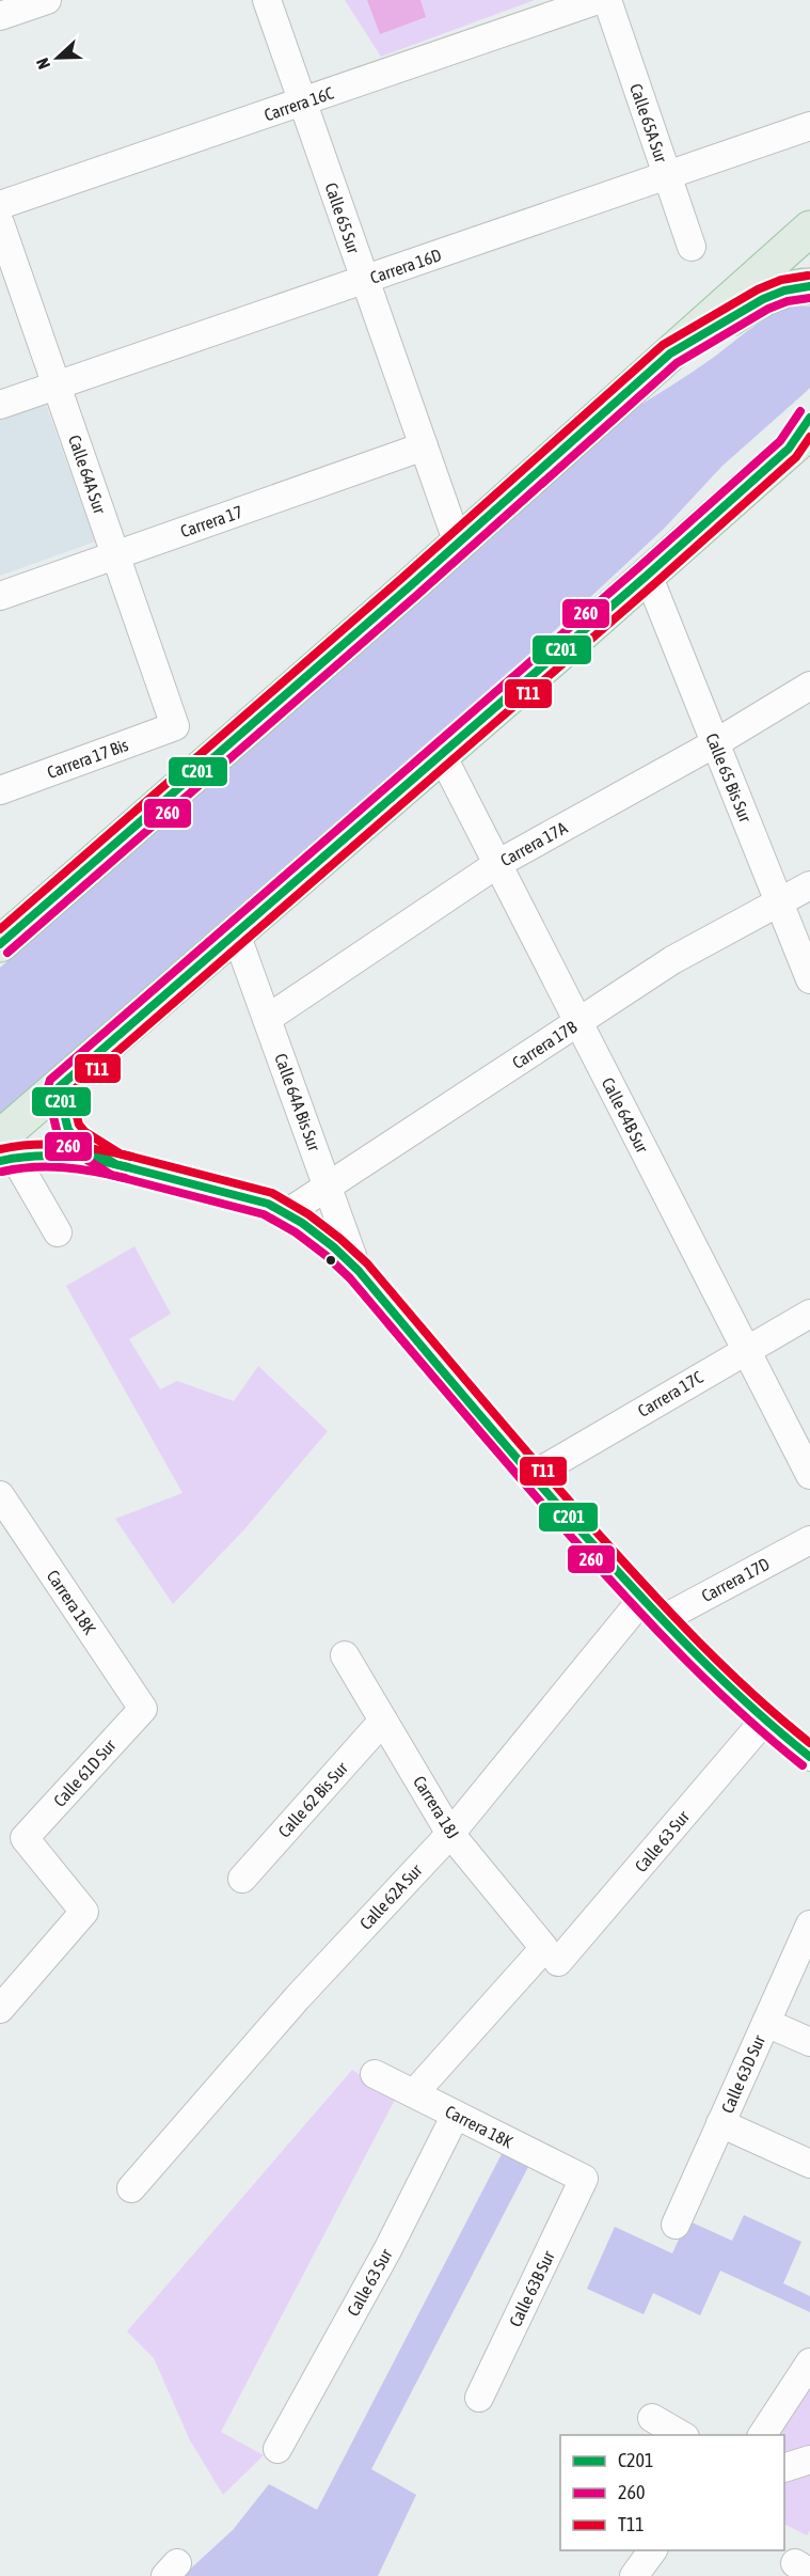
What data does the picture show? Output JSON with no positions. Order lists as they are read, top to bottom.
{
  "streets": {
    "street": [
      "Carrera 16C",
      "Calle 65A Sur",
      "Calle 65 Sur",
      "Carrera 16D",
      "Calle 64A Sur",
      "Carrera 17",
      "Carrera 17 Bis",
      "Calle 65 Bis Sur",
      "Carrera 17A",
      "Carrera 17B",
      "Calle 64A Bis Sur",
      "Calle 64B Sur",
      "Carrera 17C",
      "Carrera 17D",
      "Carrera 18K",
      "Calle 61D Sur",
      "Calle 62 Bis Sur",
      "Carrera 18J",
      "Calle 63 Sur",
      "Calle 62A Sur",
      "Calle 63D Sur",
      "Calle 63B Sur"
    ]
  },
  "crossings": [
    ["Carrera 16C", "Calle 65 Sur"],
    ["Calle 65A Sur", "Carrera 16D"],
    ["Calle 65 Sur", "Carrera 16D"],
    ["Calle 65 Sur", "Carrera 17"],
    ["Carrera 16D", "Calle 64A Sur"],
    ["Calle 64A Sur", "Carrera 17"],
    ["Calle 64A Sur", "Carrera 17 Bis"],
    ["Calle 65 Bis Sur", "Carrera 17A"],
    ["Calle 65 Bis Sur", "Carrera 17B"],
    ["Carrera 17A", "Calle 64A Bis Sur"],
    ["Carrera 17A", "Calle 64B Sur"],
    ["Carrera 17B", "Calle 64A Bis Sur"],
    ["Carrera 17B", "Calle 64B Sur"],
    ["Calle 64B Sur", "Carrera 17C"],
    ["Carrera 18K", "Calle 61D Sur"],
    ["Carrera 18K", "Calle 63 Sur"],
    ["Carrera 18K", "Calle 63B Sur"],
    ["Calle 62 Bis Sur", "Carrera 18J"],
    ["Carrera 18J", "Calle 63 Sur"],
    ["Carrera 18J", "Calle 62A Sur"]
  ],
  "lines": ["transit line T11", "transit line C201", "transit line 260"],
  "legend": ["C201", "260", "T11"],
  "north": "left"
}
